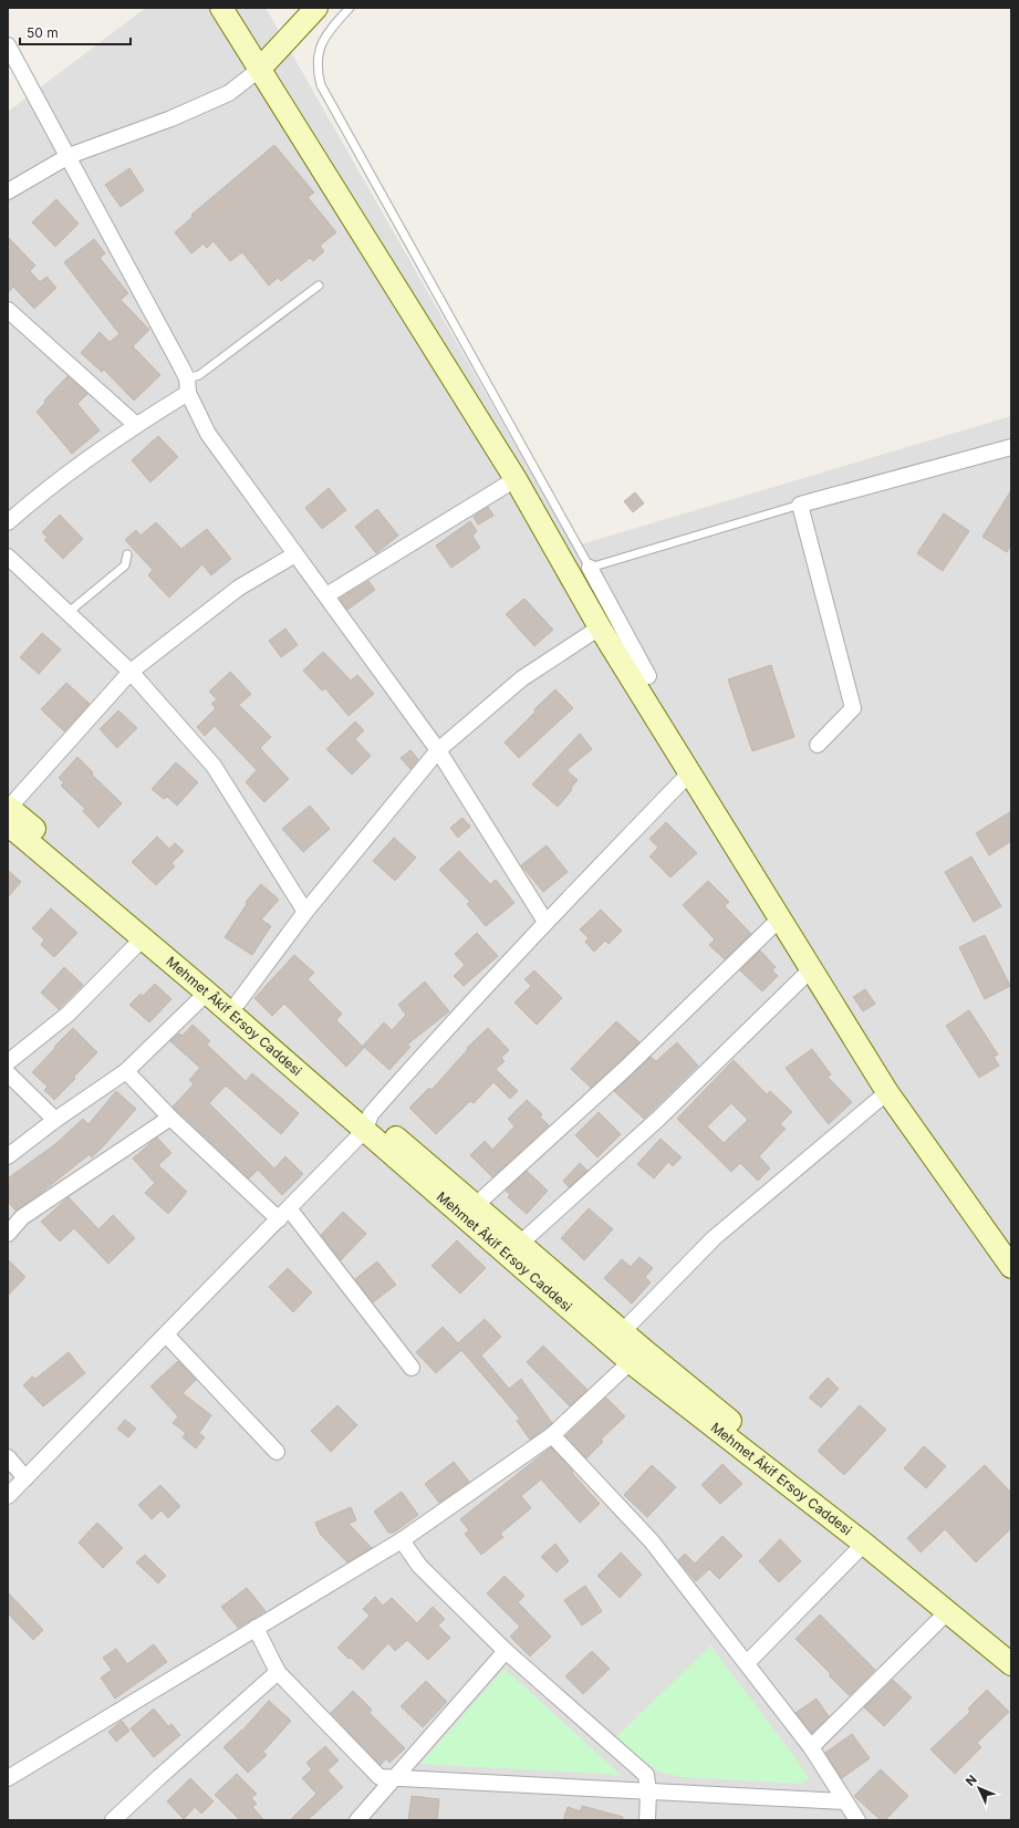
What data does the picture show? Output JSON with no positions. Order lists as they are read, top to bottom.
{
  "streets": {
    "main road": ["Mehmet Âkif Ersoy Caddesi"]
  },
  "scale_bar": "50 m",
  "north": "top left"
}
